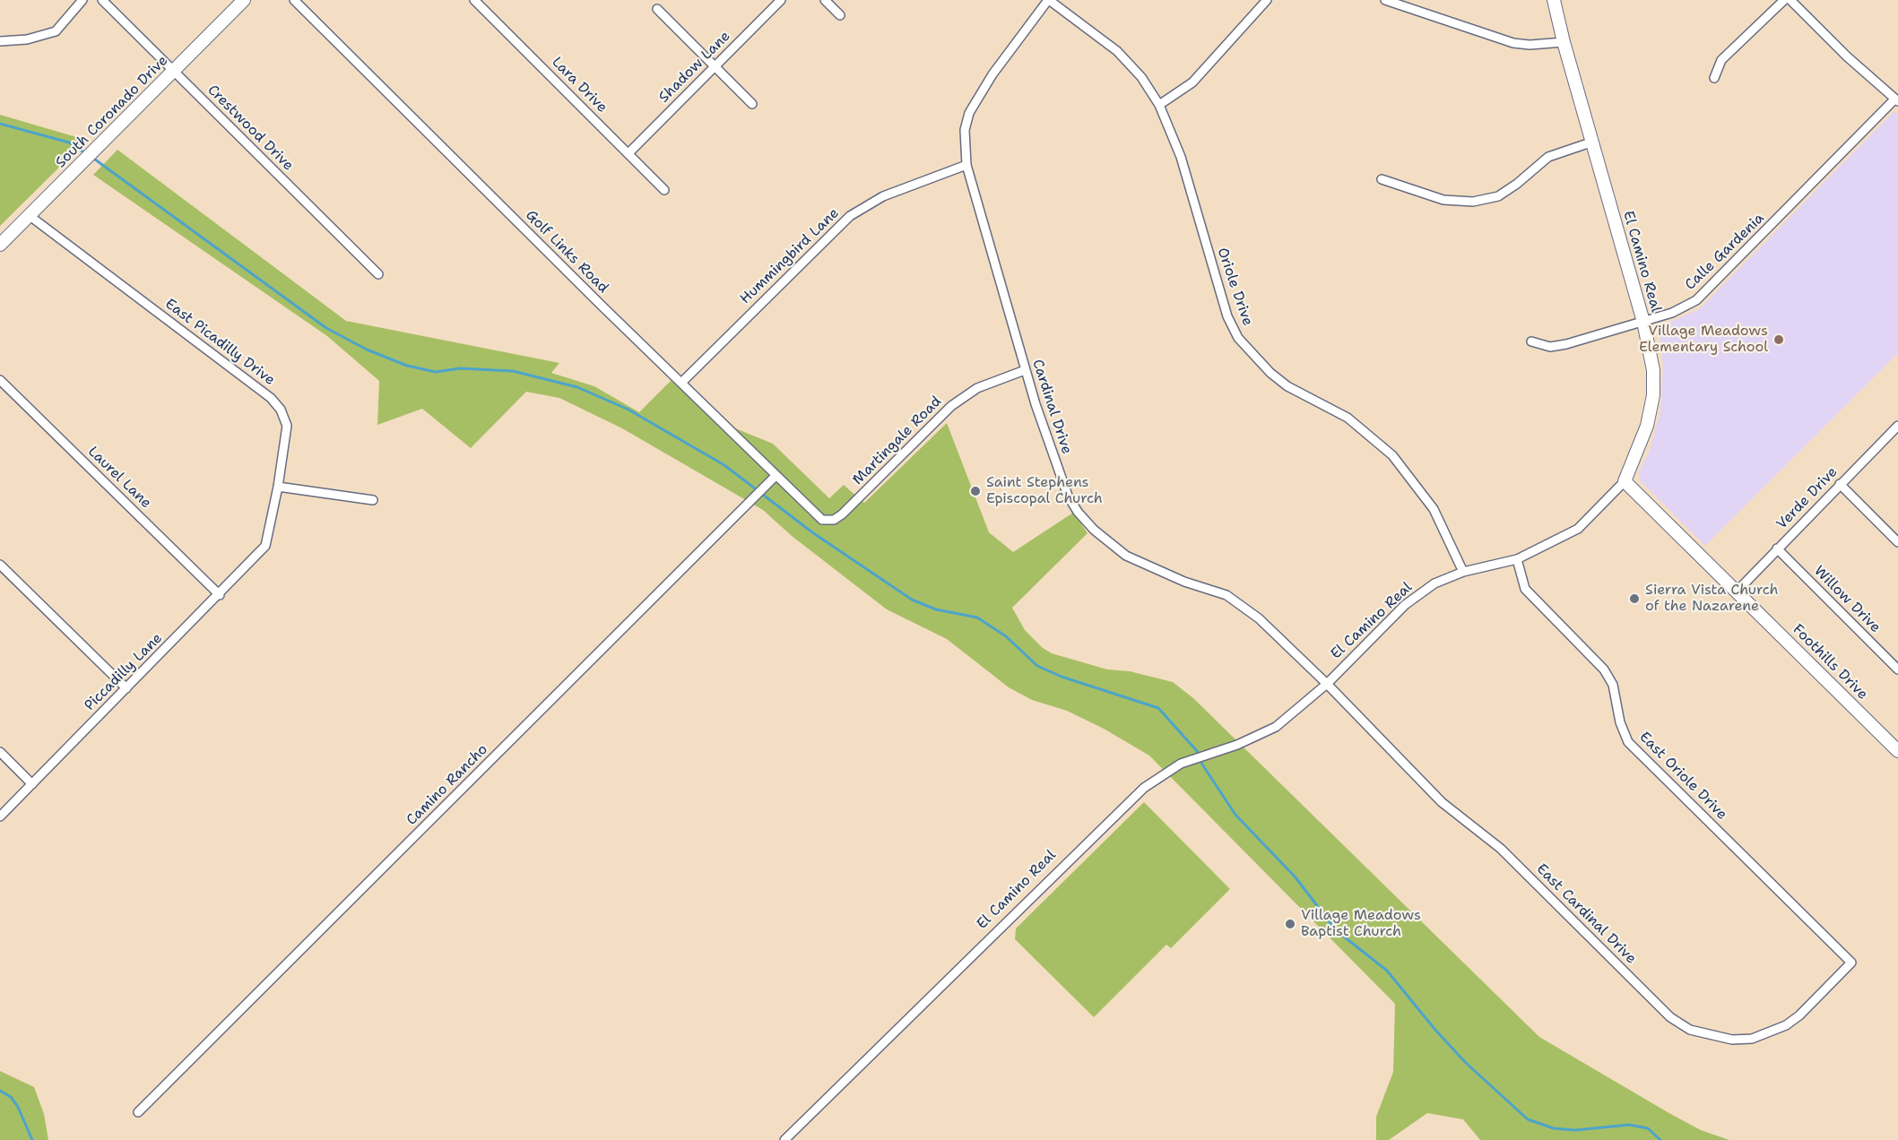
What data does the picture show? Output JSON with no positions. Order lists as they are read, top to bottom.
{
  "streets": {
    "street": [
      "Shadow Lane",
      "Lara Drive",
      "South Coronado Drive",
      "Crestwood Drive",
      "Golf Links Road",
      "Calle Gardenia",
      "Hummingbird Lane",
      "El Camino Real",
      "Oriole Drive",
      "East Picadilly Drive",
      "Cardinal Drive",
      "Martingale Road",
      "Laurel Lane",
      "Verde Drive",
      "Willow Drive",
      "Foothills Drive",
      "Piccadilly Lane",
      "East Oriole Drive",
      "Camino Rancho",
      "East Cardinal Drive"
    ]
  },
  "crossings": [
    ["Shadow Lane", "Lara Drive"],
    ["South Coronado Drive", "Crestwood Drive"],
    ["South Coronado Drive", "East Picadilly Drive"],
    ["Golf Links Road", "Hummingbird Lane"],
    ["Golf Links Road", "Martingale Road"],
    ["Golf Links Road", "Camino Rancho"],
    ["Calle Gardenia", "El Camino Real"],
    ["Hummingbird Lane", "Cardinal Drive"],
    ["El Camino Real", "Oriole Drive"],
    ["El Camino Real", "Cardinal Drive"],
    ["El Camino Real", "Foothills Drive"],
    ["El Camino Real", "East Oriole Drive"],
    ["El Camino Real", "East Cardinal Drive"],
    ["Oriole Drive", "Cardinal Drive"],
    ["East Picadilly Drive", "Piccadilly Lane"],
    ["Cardinal Drive", "Martingale Road"],
    ["Cardinal Drive", "East Cardinal Drive"],
    ["Laurel Lane", "Piccadilly Lane"],
    ["Verde Drive", "Willow Drive"],
    ["Verde Drive", "Foothills Drive"],
    ["East Oriole Drive", "East Cardinal Drive"]
  ],
  "places": [
    "Village Meadows Elementary School",
    "Saint Stephens Episcopal Church",
    "Sierra Vista Church of the Nazarene",
    "Village Meadows Baptist Church"
  ]
}
